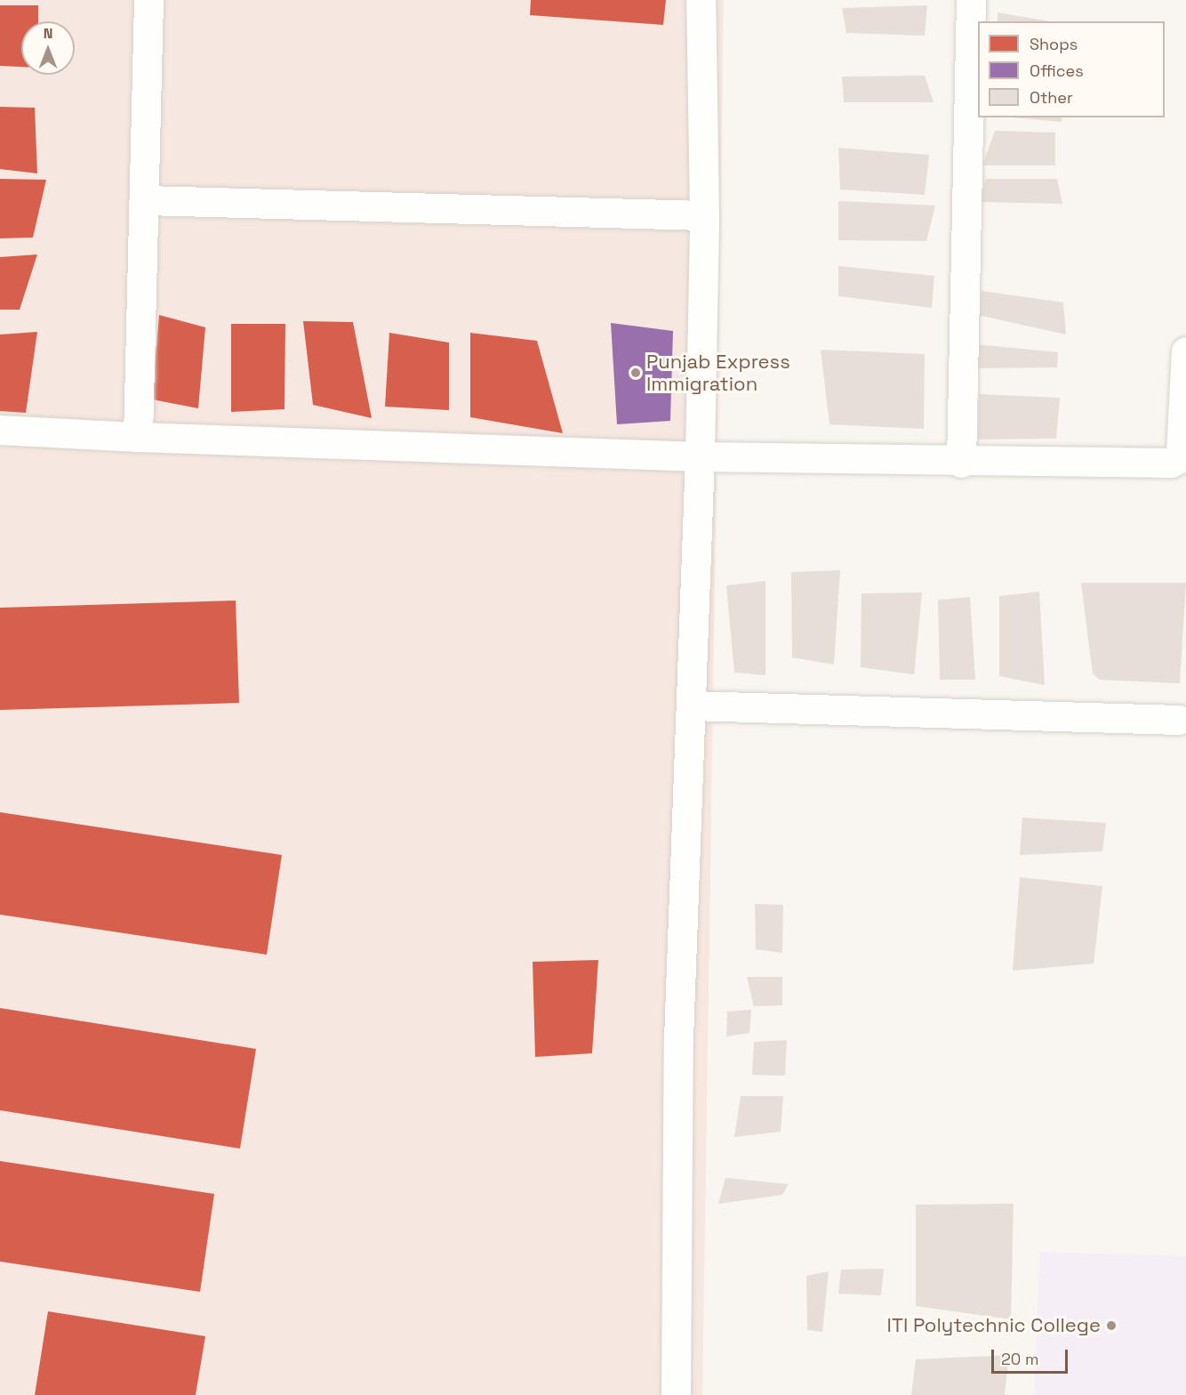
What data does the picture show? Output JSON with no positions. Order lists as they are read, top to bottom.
{
  "places": ["Punjab Express Immigration", "ITI Polytechnic College"],
  "legend": ["Shops", "Offices", "Other"],
  "scale_bar": "20 m",
  "north": "top"
}
